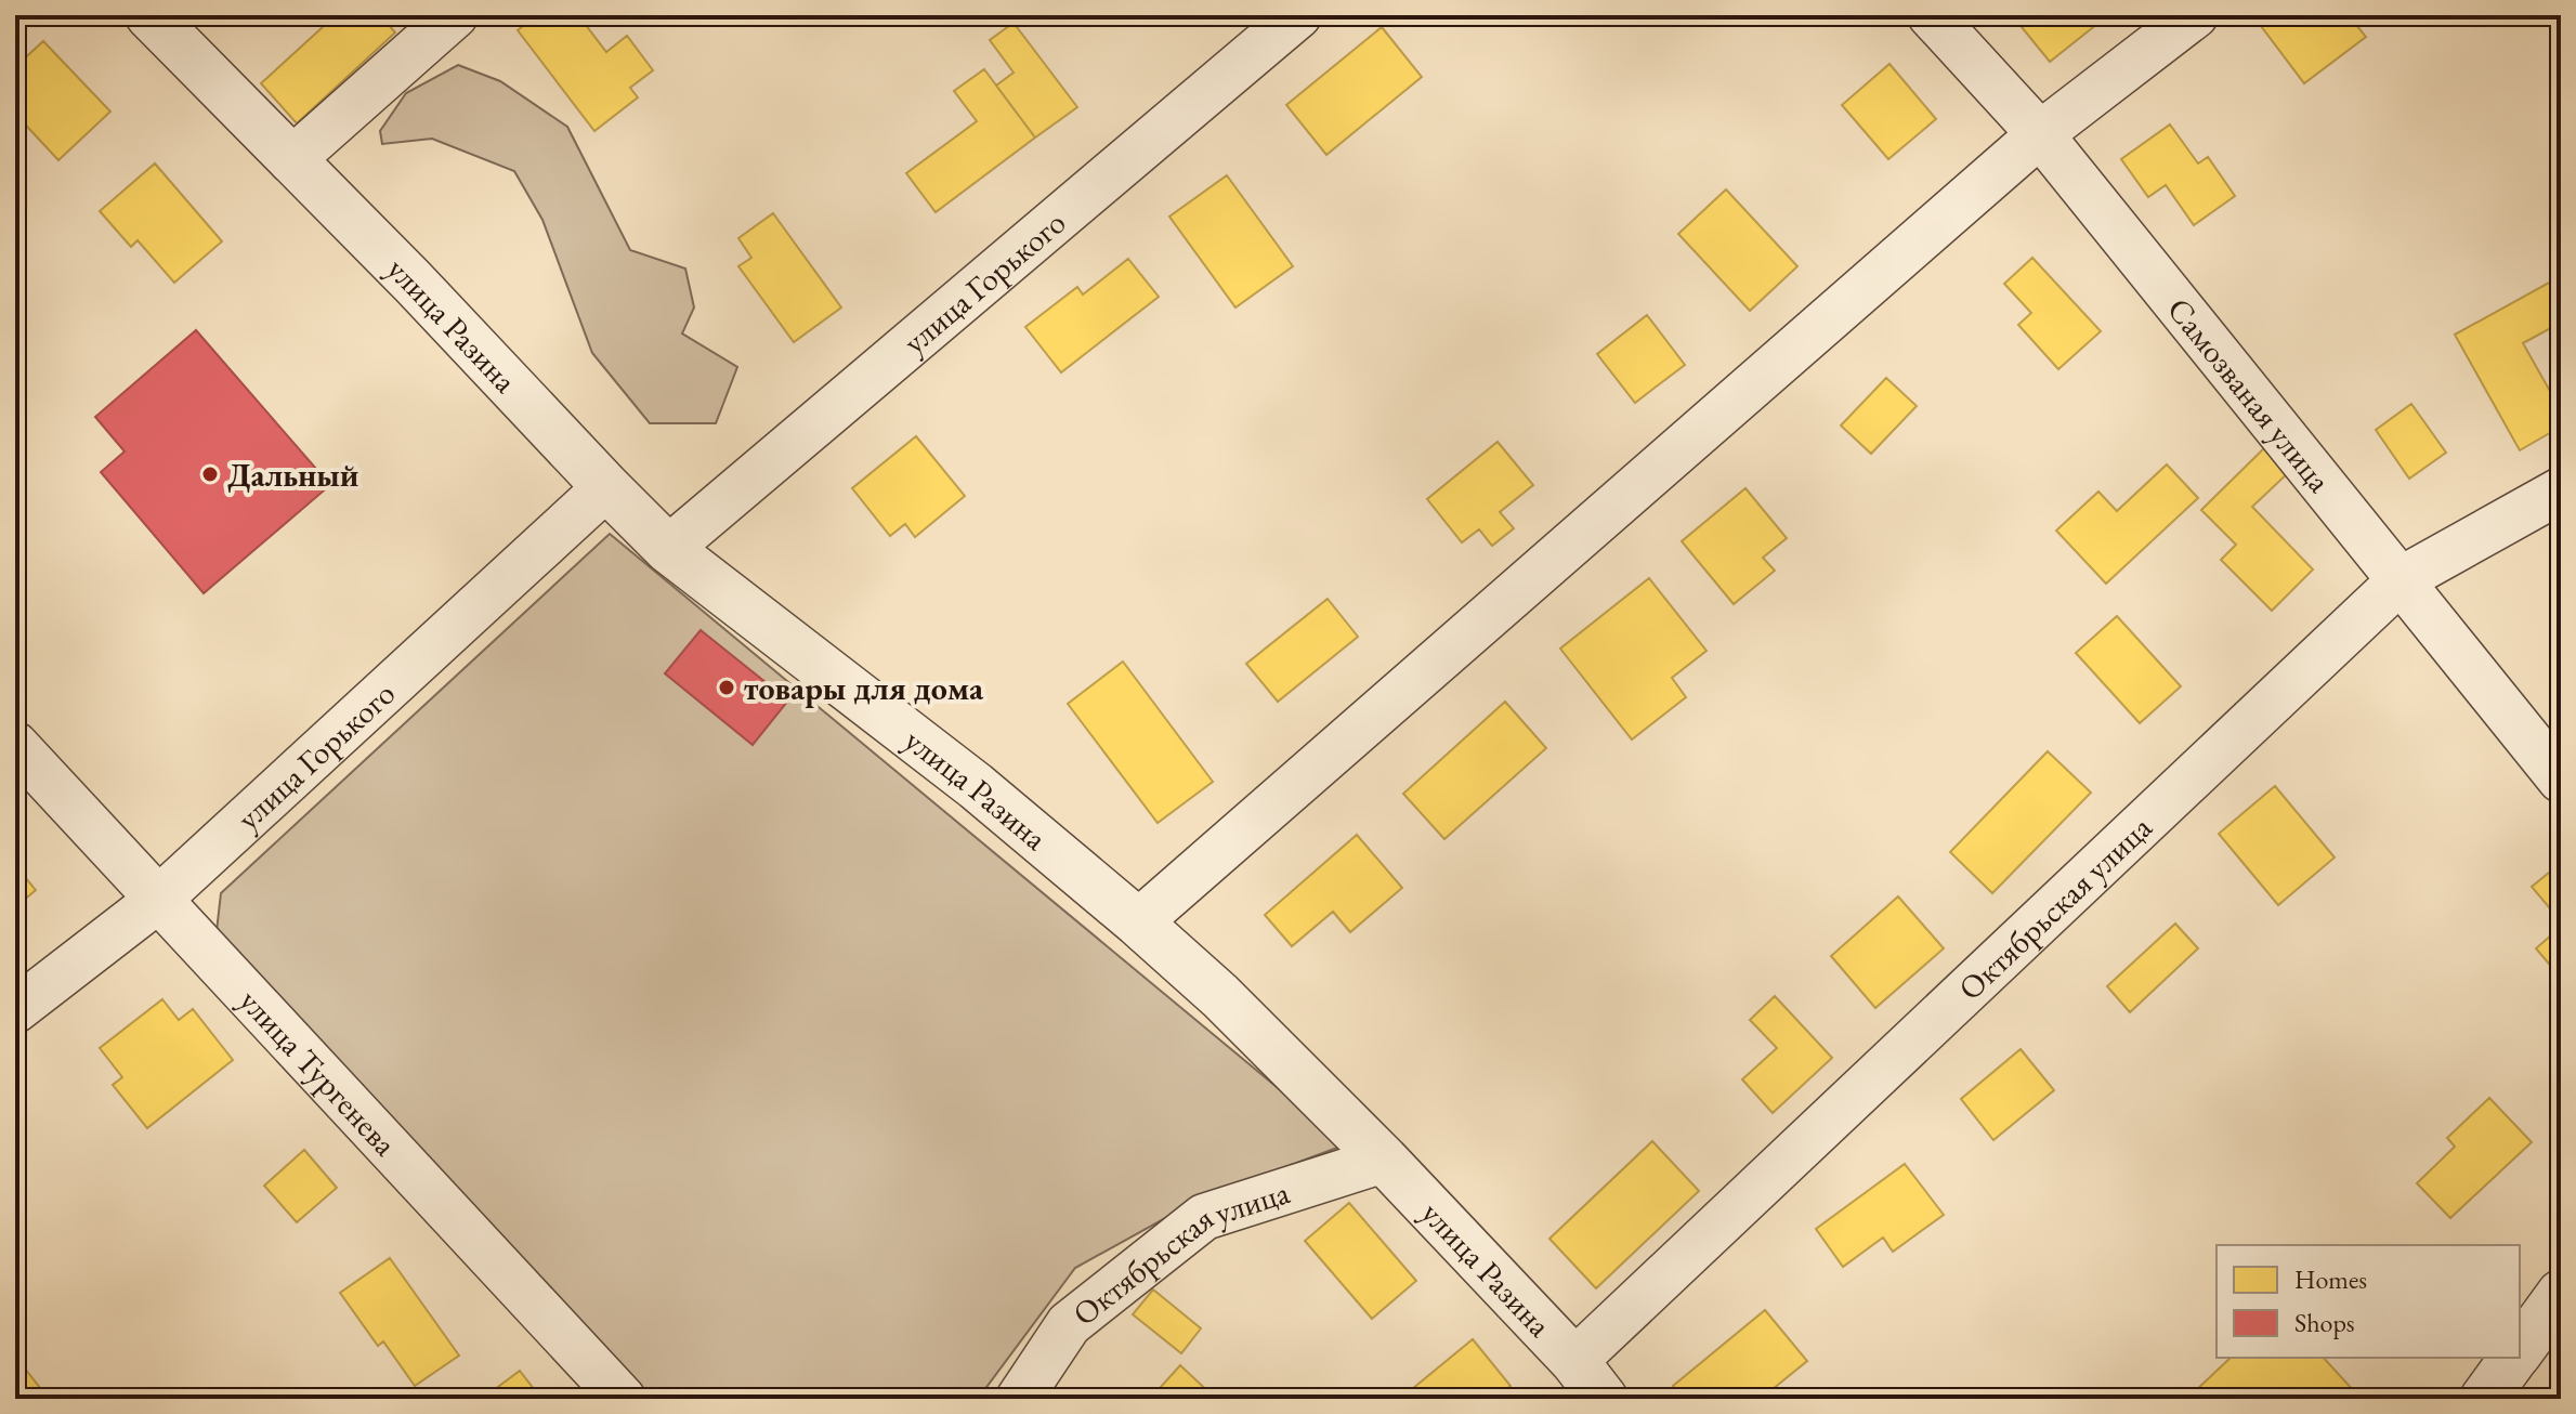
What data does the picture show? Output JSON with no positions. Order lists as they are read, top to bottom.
{
  "streets": {
    "street": [
      "улица Горького",
      "улица Разина",
      "Самозваная улица",
      "Октябрьская улица",
      "улица Тургенева"
    ]
  },
  "crossings": [
    ["улица Горького", "улица Разина"],
    ["улица Горького", "улица Тургенева"],
    ["улица Разина", "Октябрьская улица"],
    ["Самозваная улица", "Октябрьская улица"]
  ],
  "places": ["Дальный", "товары для дома"],
  "legend": ["Homes", "Shops"]
}
